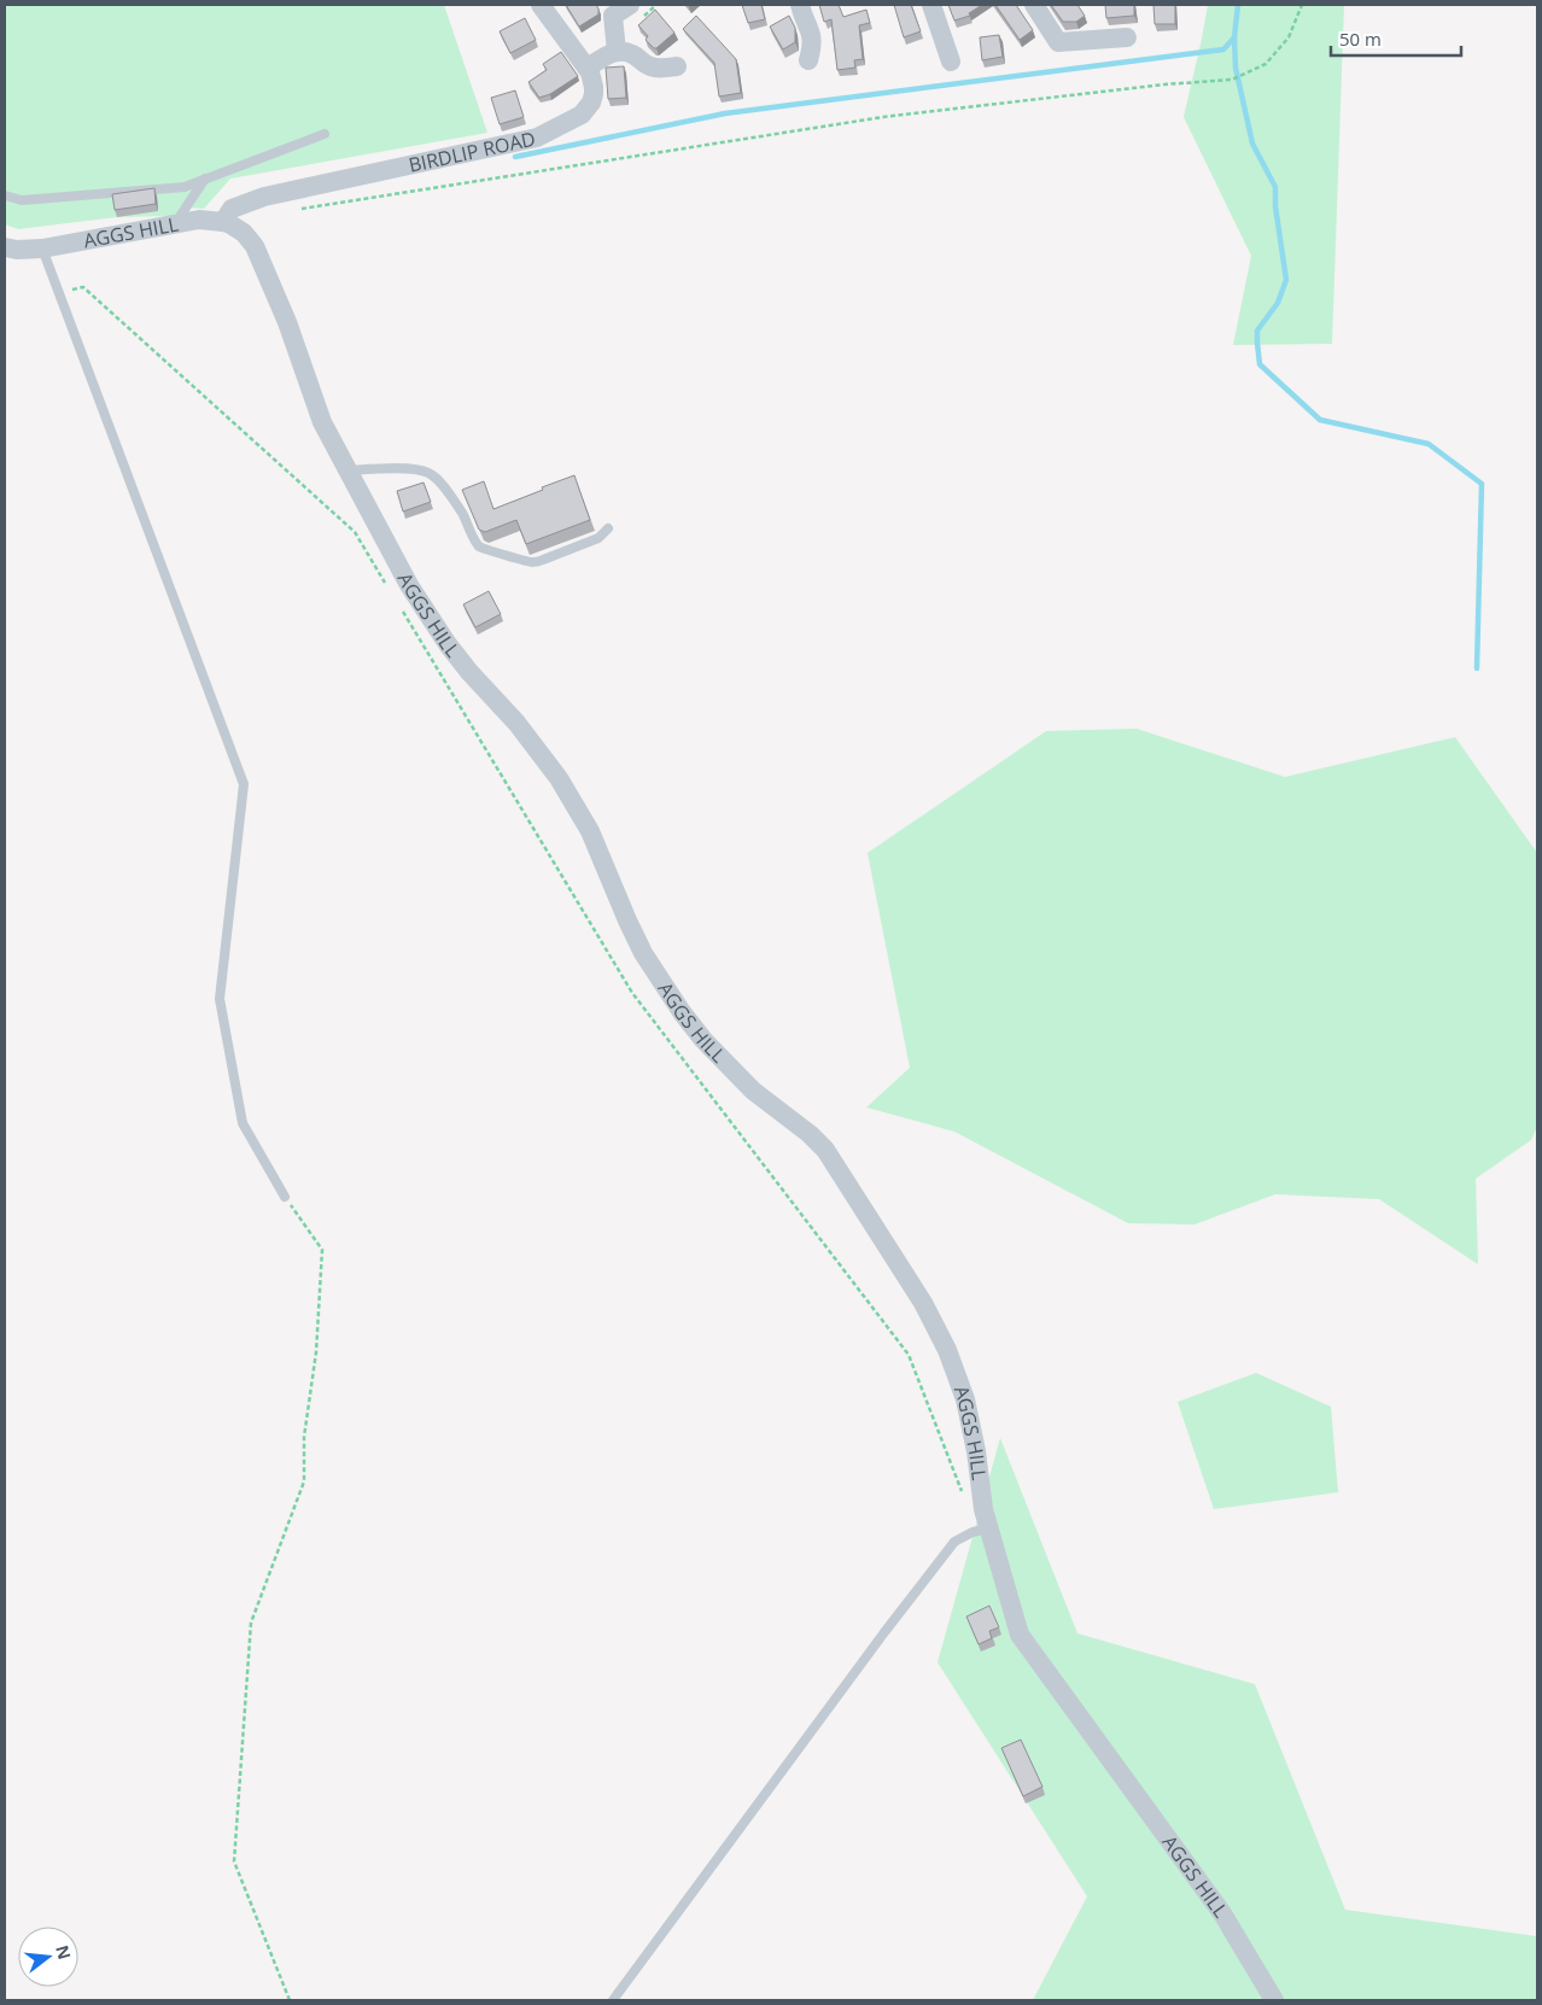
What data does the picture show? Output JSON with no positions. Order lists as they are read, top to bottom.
{
  "streets": {
    "street": ["BIRDLIP ROAD", "AGGS HILL"]
  },
  "crossings": [
    ["BIRDLIP ROAD", "AGGS HILL"]
  ],
  "scale_bar": "50 m",
  "north": "right"
}
